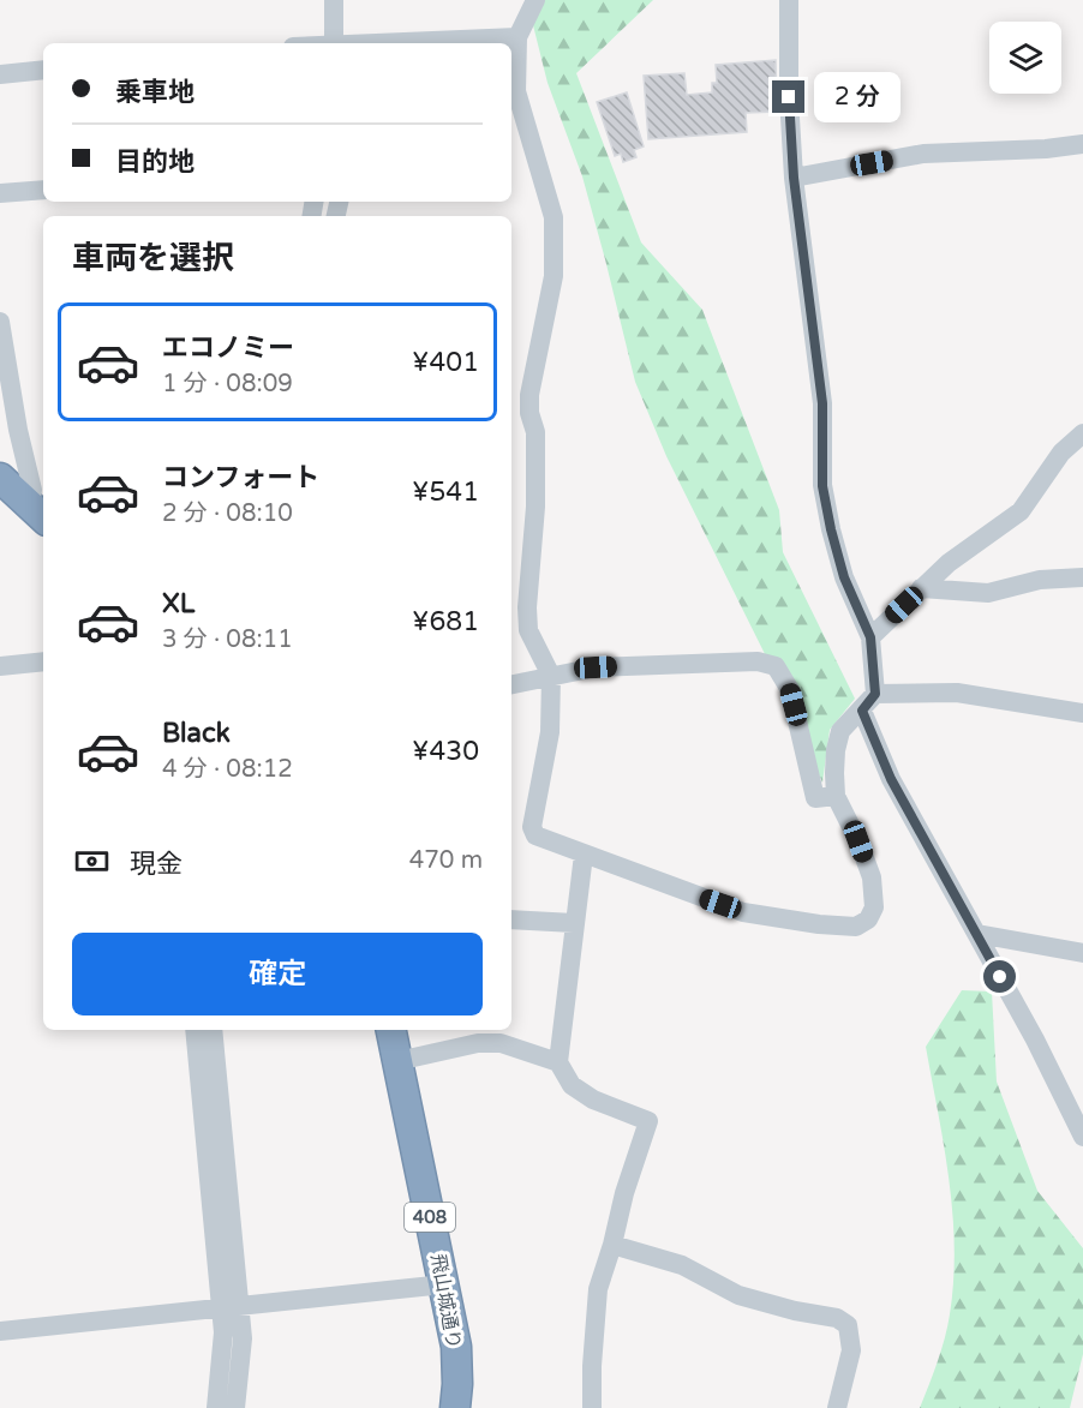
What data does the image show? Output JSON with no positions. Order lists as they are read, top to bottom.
{
  "streets": {
    "highway": ["408", "飛山城通り"]
  },
  "page": {
    "banner": ["乗車地", "目的地"],
    "bubble": "2 分",
    "heading": "車両を選択",
    "list": [
      {
        "name": "エコノミー",
        "note": "1 分 · 08:09",
        "value": "¥401"
      },
      {
        "name": "コンフォート",
        "note": "2 分 · 08:10",
        "value": "¥541"
      },
      {
        "name": "XL",
        "note": "3 分 · 08:11",
        "value": "¥681"
      },
      {
        "name": "Black",
        "note": "4 分 · 08:12",
        "value": "¥430"
      }
    ],
    "pay": ["現金", "470 m"],
    "buttons": "確定"
  }
}
